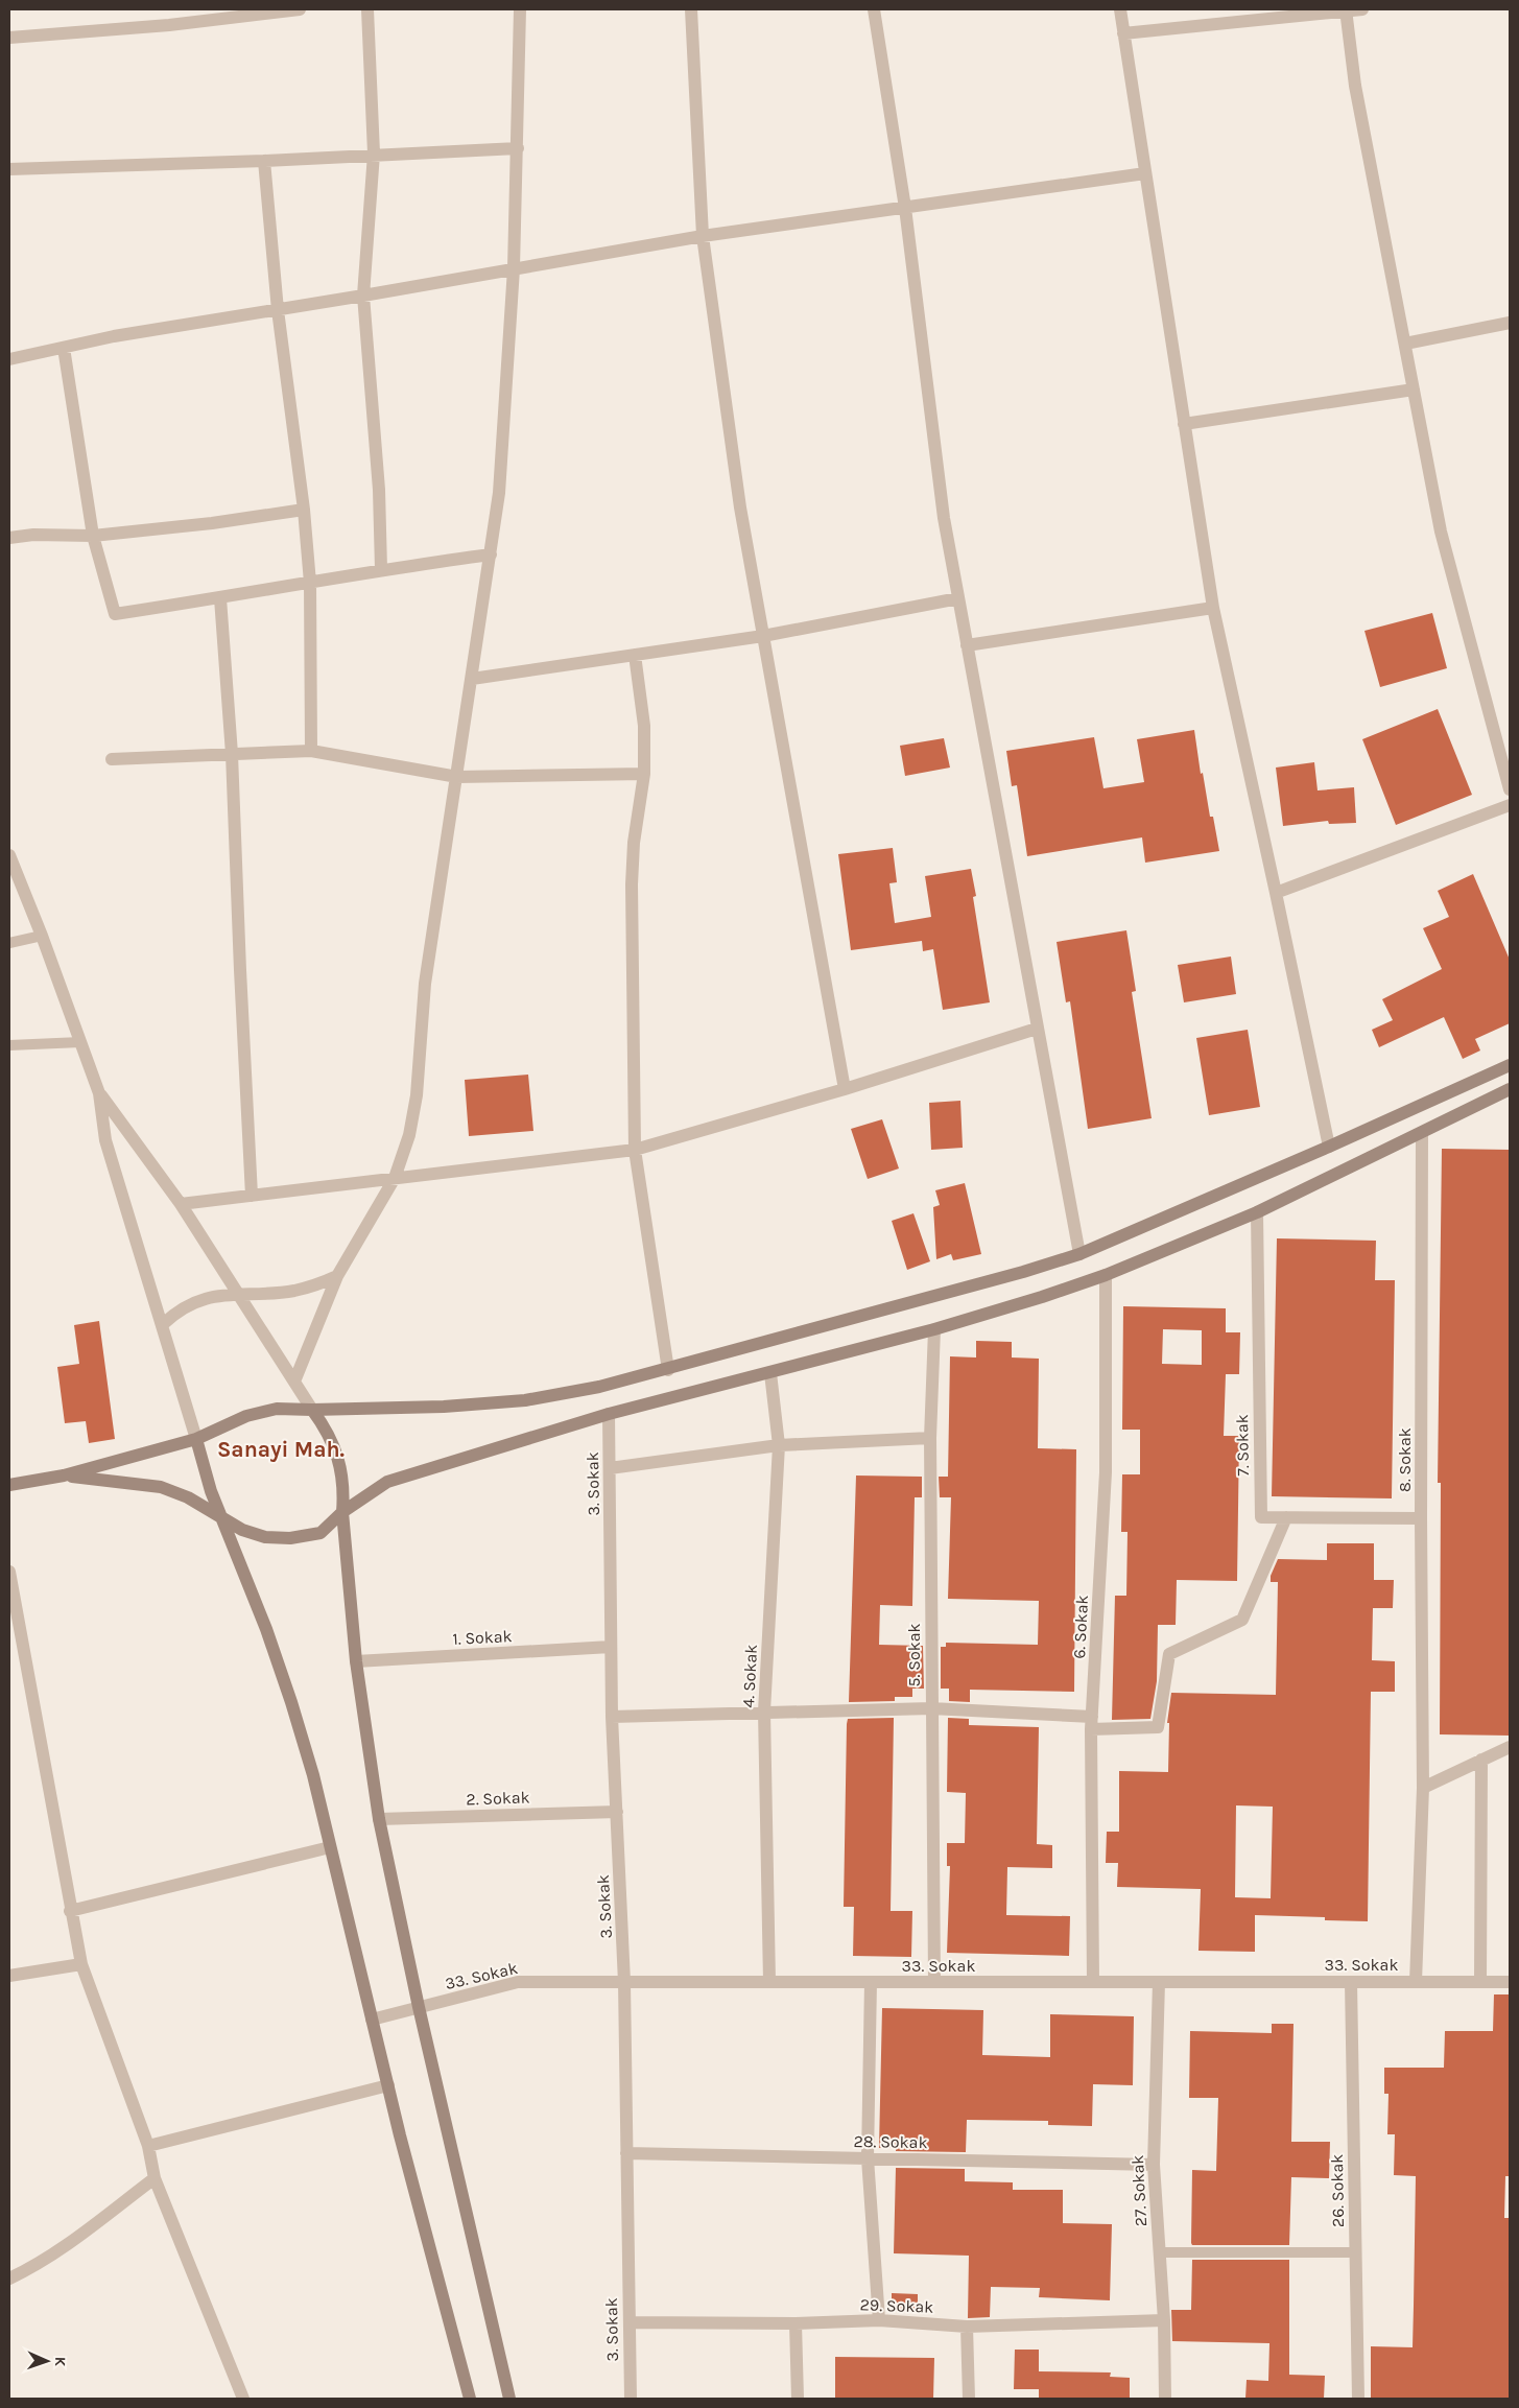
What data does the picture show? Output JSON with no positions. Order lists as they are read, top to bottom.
{
  "streets": {
    "street": [
      "7. Sokak",
      "8. Sokak",
      "3. Sokak",
      "6. Sokak",
      "1. Sokak",
      "5. Sokak",
      "4. Sokak",
      "2. Sokak",
      "33. Sokak",
      "28. Sokak",
      "27. Sokak",
      "26. Sokak",
      "29. Sokak"
    ]
  },
  "crossings": [
    ["7. Sokak", "8. Sokak"],
    ["8. Sokak", "33. Sokak"],
    ["3. Sokak", "1. Sokak"],
    ["3. Sokak", "2. Sokak"],
    ["3. Sokak", "33. Sokak"],
    ["3. Sokak", "28. Sokak"],
    ["3. Sokak", "29. Sokak"],
    ["6. Sokak", "33. Sokak"],
    ["5. Sokak", "33. Sokak"],
    ["4. Sokak", "33. Sokak"],
    ["33. Sokak", "27. Sokak"],
    ["33. Sokak", "26. Sokak"],
    ["28. Sokak", "27. Sokak"],
    ["27. Sokak", "29. Sokak"]
  ],
  "districts": ["Sanayi Mah."],
  "north": "right"
}
